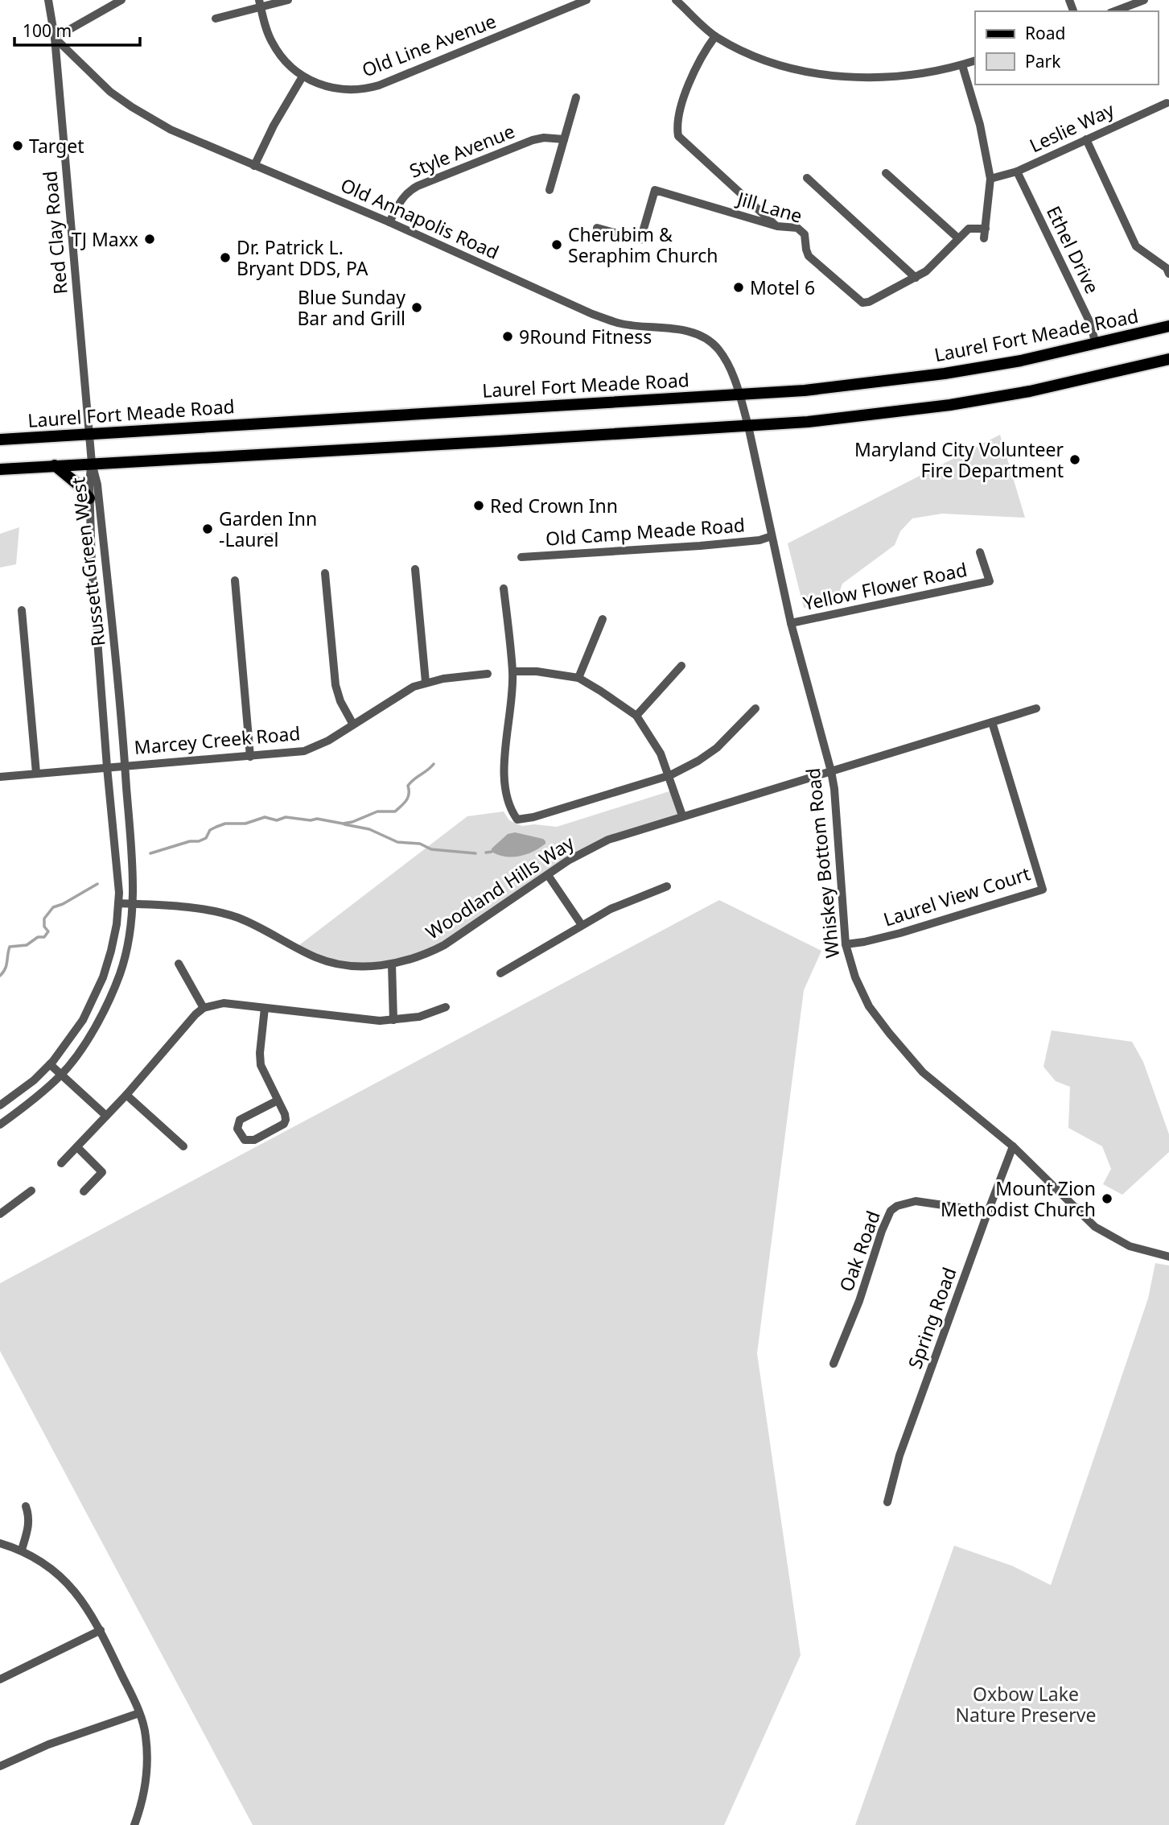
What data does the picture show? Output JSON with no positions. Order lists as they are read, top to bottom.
{
  "streets": {
    "main road": ["Laurel Fort Meade Road"],
    "street": [
      "Old Line Avenue",
      "Leslie Way",
      "Style Avenue",
      "Jill Lane",
      "Old Annapolis Road",
      "Red Clay Road",
      "Ethel Drive",
      "Old Camp Meade Road",
      "Russett Green West",
      "Yellow Flower Road",
      "Marcey Creek Road",
      "Whiskey Bottom Road",
      "Woodland Hills Way",
      "Laurel View Court",
      "Oak Road",
      "Spring Road"
    ]
  },
  "crossings": [
    ["Leslie Way", "Jill Lane"],
    ["Leslie Way", "Ethel Drive"],
    ["Style Avenue", "Old Annapolis Road"],
    ["Old Annapolis Road", "Red Clay Road"],
    ["Old Annapolis Road", "Laurel Fort Meade Road"],
    ["Old Annapolis Road", "Whiskey Bottom Road"],
    ["Red Clay Road", "Laurel Fort Meade Road"],
    ["Red Clay Road", "Russett Green West"],
    ["Ethel Drive", "Laurel Fort Meade Road"],
    ["Old Camp Meade Road", "Whiskey Bottom Road"],
    ["Russett Green West", "Marcey Creek Road"],
    ["Russett Green West", "Woodland Hills Way"],
    ["Yellow Flower Road", "Whiskey Bottom Road"],
    ["Whiskey Bottom Road", "Woodland Hills Way"],
    ["Whiskey Bottom Road", "Laurel View Court"],
    ["Whiskey Bottom Road", "Spring Road"],
    ["Oak Road", "Spring Road"]
  ],
  "parks": ["Oxbow Lake Nature Preserve"],
  "places": [
    "Target",
    "TJ Maxx",
    "Cherubim & Seraphim Church",
    "Dr. Patrick L. Bryant DDS, PA",
    "Motel 6",
    "Blue Sunday Bar and Grill",
    "9Round Fitness",
    "Maryland City Volunteer Fire Department",
    "Red Crown Inn",
    "Garden Inn -Laurel",
    "Mount Zion Methodist Church"
  ],
  "legend": ["Road", "Park"],
  "scale_bar": "100 m"
}
